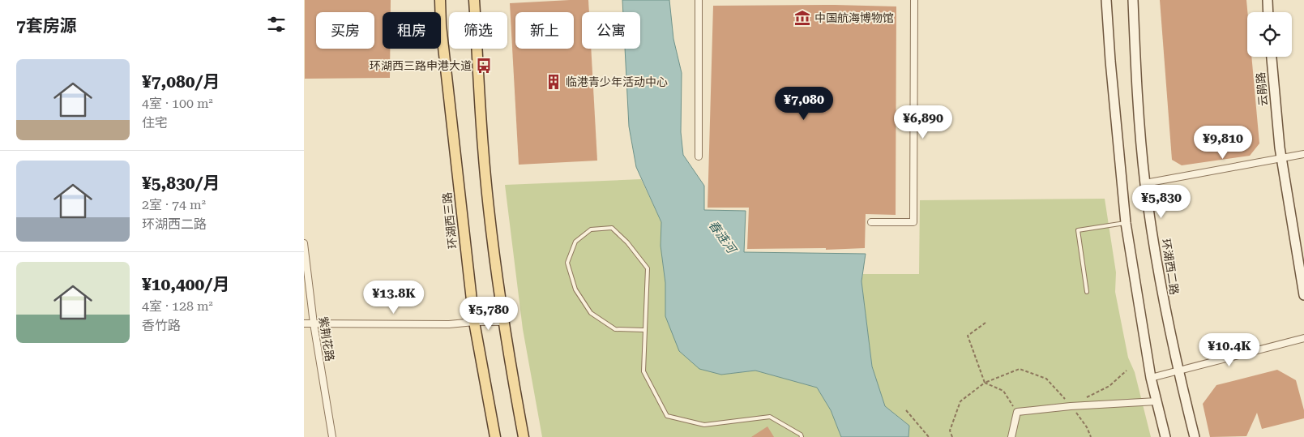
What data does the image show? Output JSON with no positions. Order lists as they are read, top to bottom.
{
  "streets": {
    "main road": ["云鹃路", "环湖西三路", "环湖西二路"],
    "street": ["紫荆花路"]
  },
  "water": ["春涟河"],
  "places": {
    "museum": ["中国航海博物馆"],
    "bus stop": ["环湖西三路申港大道"],
    "building": ["临港青少年活动中心"]
  },
  "page": {
    "heading": "7套房源",
    "chip": [
      "买房",
      "租房",
      "筛选",
      "新上",
      "公寓"
    ],
    "list": [
      {
        "name": "¥7,080/月",
        "note": "4室 · 100 m² · 住宅"
      },
      {
        "name": "¥5,830/月",
        "note": "2室 · 74 m² · 环湖西二路"
      },
      {
        "name": "¥10,400/月",
        "note": "4室 · 128 m² · 香竹路"
      }
    ],
    "price": [
      "¥7,080",
      "¥6,890",
      "¥9,810",
      "¥5,830",
      "¥13.8K",
      "¥5,780",
      "¥10.4K"
    ]
  }
}
